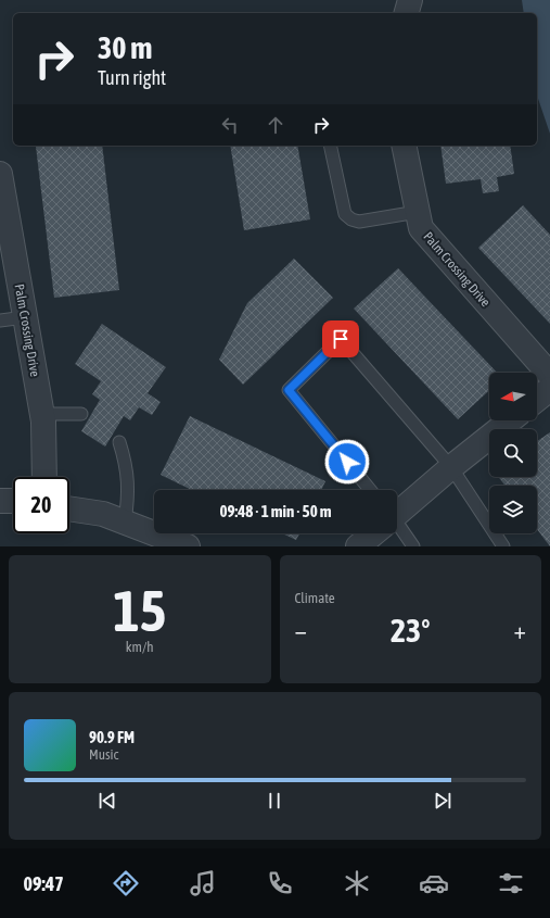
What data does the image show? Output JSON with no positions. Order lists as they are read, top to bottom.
{
  "streets": {
    "street": ["Palm Crossing Drive"]
  },
  "north": "left",
  "page": {
    "turn": ["30 m", "Turn right"],
    "limit": "20",
    "trip": "09:48 · 1 min · 50 m",
    "tile": [
      ["15", "km/h"],
      "Climate"
    ],
    "heat": ["−", "23°", "+"],
    "song": ["90.9 FM", "Music"],
    "tabs": "09:47"
  }
}
